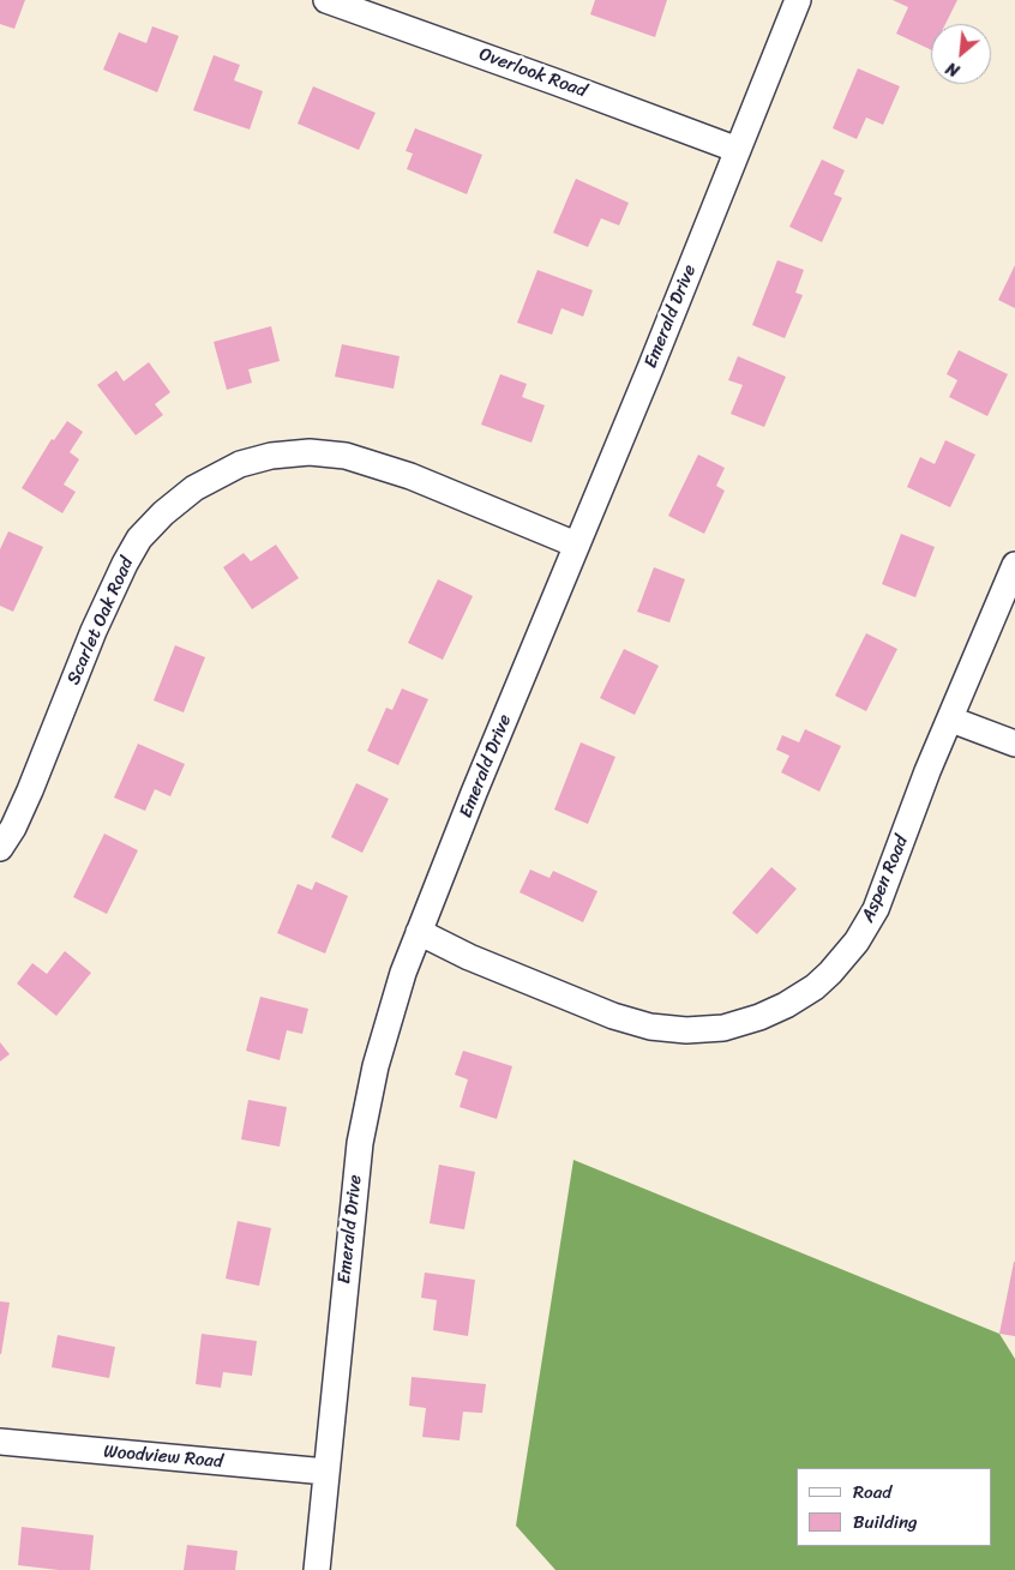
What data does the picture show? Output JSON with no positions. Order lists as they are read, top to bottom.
{
  "streets": {
    "street": [
      "Overlook Road",
      "Emerald Drive",
      "Scarlet Oak Road",
      "Aspen Road",
      "Woodview Road"
    ]
  },
  "crossings": [
    ["Overlook Road", "Emerald Drive"],
    ["Emerald Drive", "Scarlet Oak Road"],
    ["Emerald Drive", "Aspen Road"],
    ["Emerald Drive", "Woodview Road"]
  ],
  "legend": ["Road", "Building"],
  "north": "bottom left"
}
